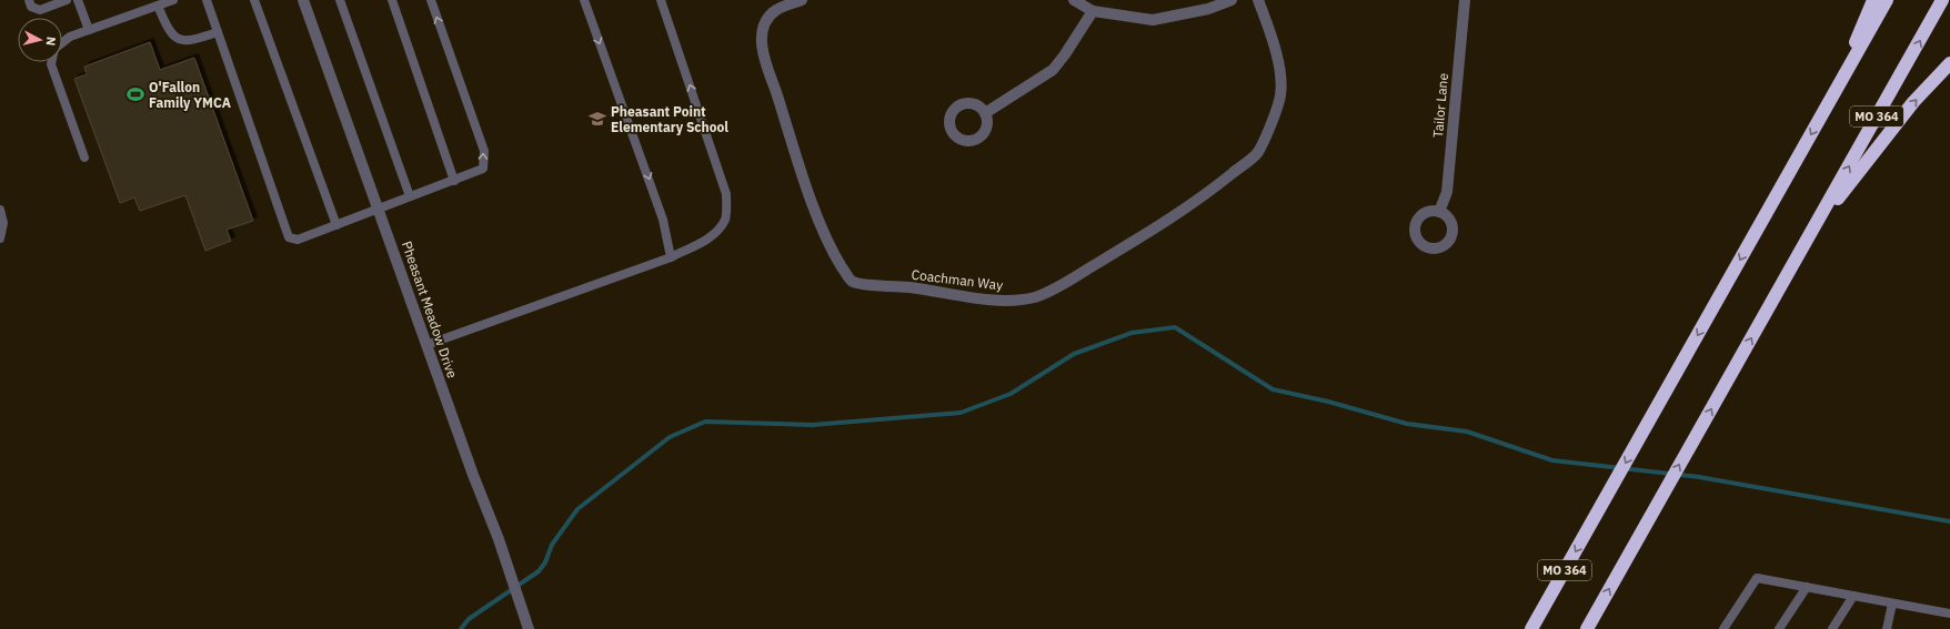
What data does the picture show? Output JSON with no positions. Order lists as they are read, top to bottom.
{
  "streets": {
    "highway": ["MO 364"],
    "street": ["Tailor Lane", "Coachman Way", "Pheasant Meadow Drive"]
  },
  "places": {
    "sports": ["O'Fallon Family YMCA"],
    "school or university": ["Pheasant Point Elementary School"]
  },
  "north": "right"
}
